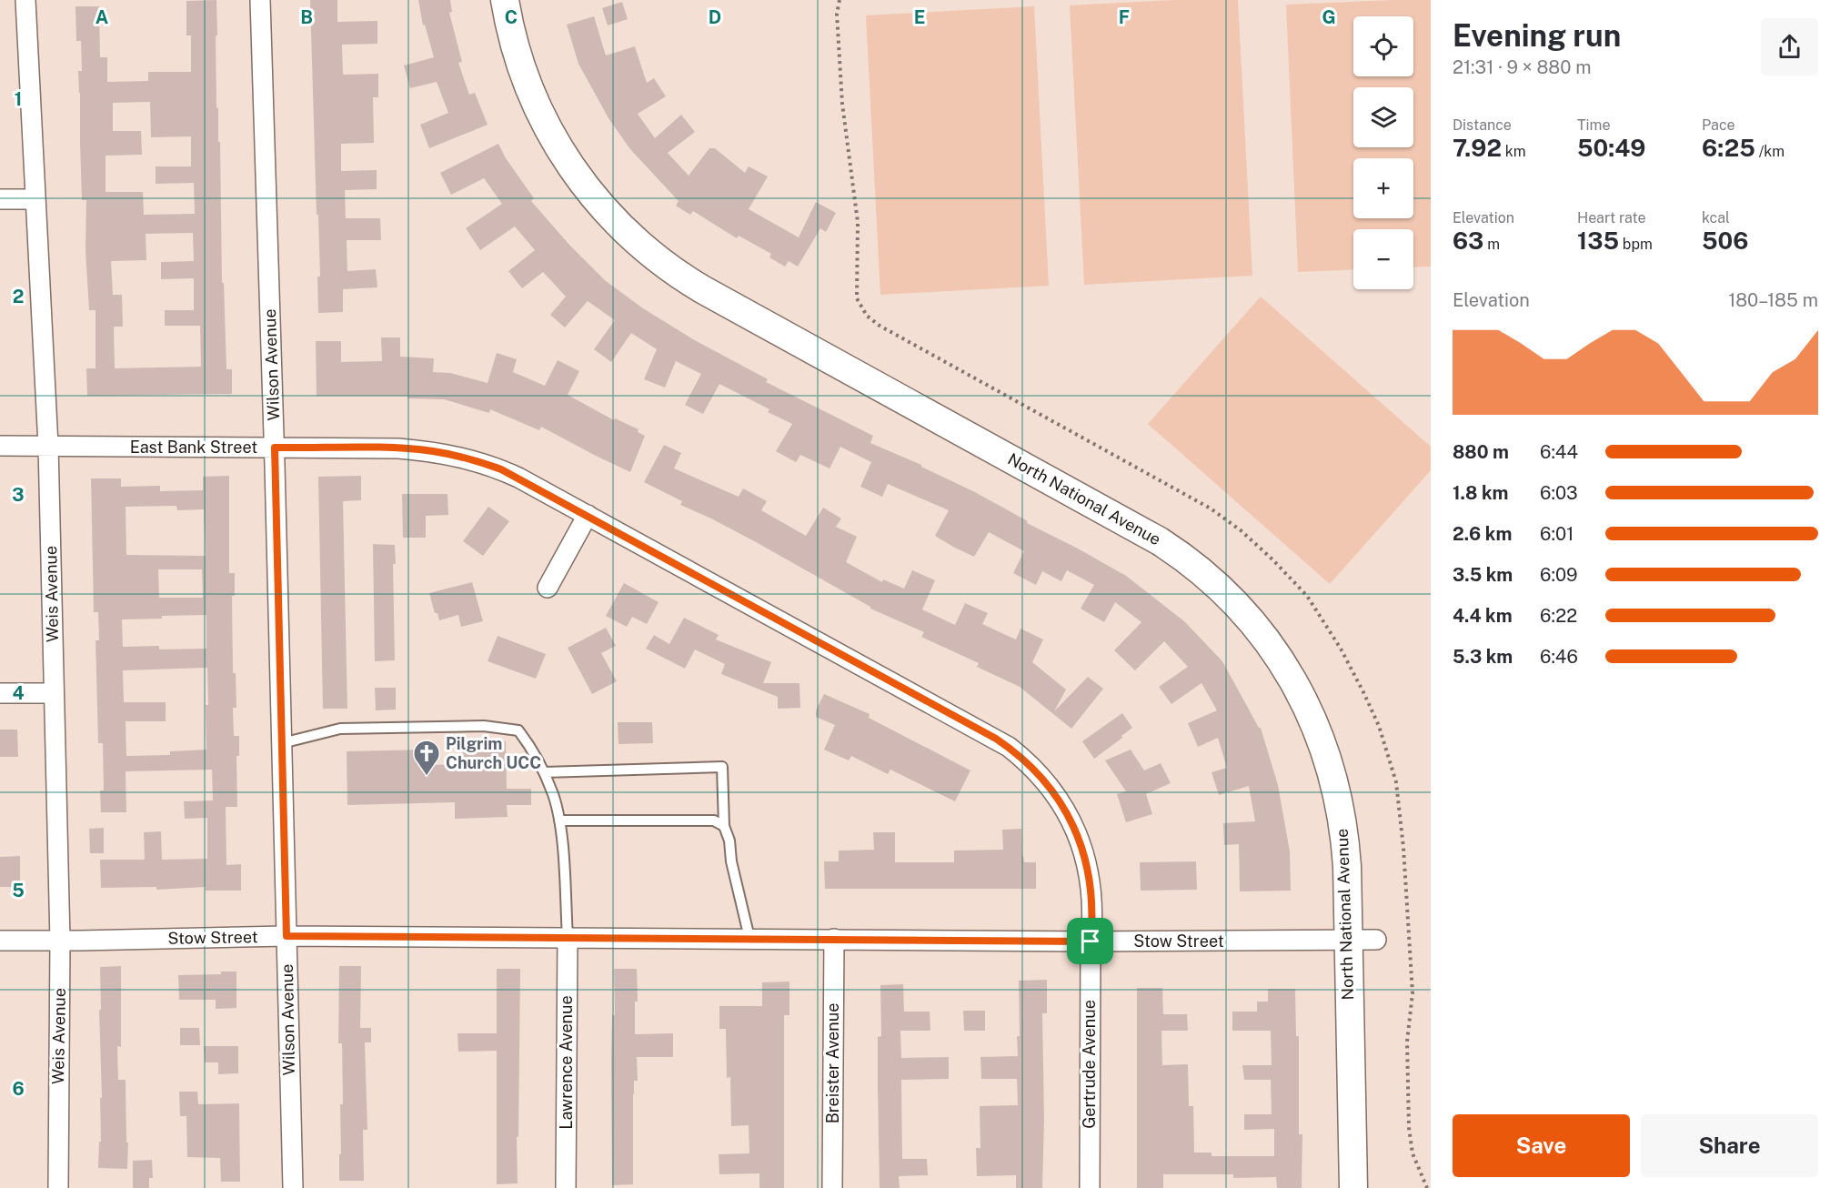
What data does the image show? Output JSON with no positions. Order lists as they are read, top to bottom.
{
  "streets": {
    "street": [
      "Wilson Avenue",
      "East Bank Street",
      "North National Avenue",
      "Weis Avenue",
      "Stow Street",
      "Lawrence Avenue",
      "Breister Avenue",
      "Gertrude Avenue"
    ]
  },
  "crossings": [
    ["Wilson Avenue", "East Bank Street"],
    ["Wilson Avenue", "Stow Street"],
    ["East Bank Street", "Weis Avenue"],
    ["East Bank Street", "Stow Street"],
    ["East Bank Street", "Gertrude Avenue"],
    ["North National Avenue", "Stow Street"],
    ["Weis Avenue", "Stow Street"],
    ["Stow Street", "Lawrence Avenue"],
    ["Stow Street", "Breister Avenue"],
    ["Stow Street", "Gertrude Avenue"]
  ],
  "places": {
    "church": ["Pilgrim Church UCC"]
  },
  "page": {
    "heading": ["Evening run", "21:31 · 9 × 880 m"],
    "map_buttons": ["+", "−"],
    "stats": [
      ["Distance", "7.92 km"],
      ["Time", "50:49"],
      ["Pace", "6:25 /km"],
      ["Elevation", "63 m"],
      ["Heart rate", "135 bpm"],
      ["kcal", "506"]
    ],
    "chart": ["Elevation", "180–185 m"],
    "list": [
      {
        "name": "880 m",
        "note": "6:44"
      },
      {
        "name": "1.8 km",
        "note": "6:03"
      },
      {
        "name": "2.6 km",
        "note": "6:01"
      },
      {
        "name": "3.5 km",
        "note": "6:09"
      },
      {
        "name": "4.4 km",
        "note": "6:22"
      },
      {
        "name": "5.3 km",
        "note": "6:46"
      }
    ],
    "buttons": ["Save", "Share"]
  },
  "grid": {
    "columns": [
      "A",
      "B",
      "C",
      "D",
      "E",
      "F",
      "G"
    ],
    "rows": [
      "1",
      "2",
      "3",
      "4",
      "5",
      "6"
    ]
  }
}
